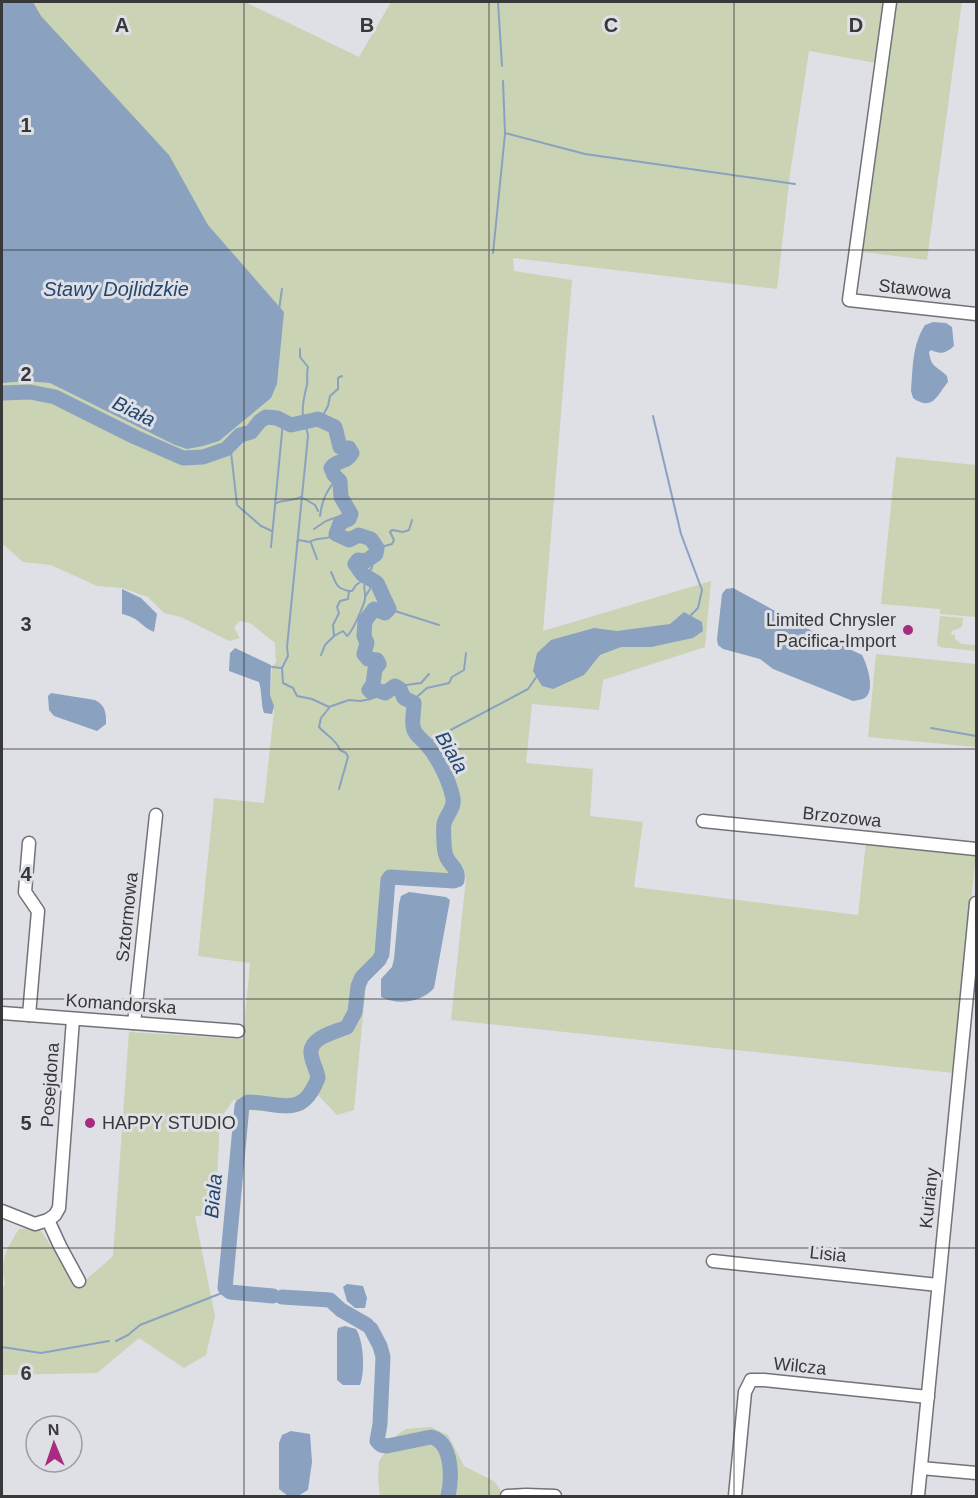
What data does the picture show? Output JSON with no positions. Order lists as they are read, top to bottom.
{
  "streets": {
    "street": [
      "Stawowa",
      "Brzozowa",
      "Sztormowa",
      "Komandorska",
      "Posejdona",
      "Kuriany",
      "Lisia",
      "Wilcza"
    ]
  },
  "crossings": [
    ["Sztormowa", "Komandorska"],
    ["Komandorska", "Posejdona"],
    ["Kuriany", "Lisia"],
    ["Kuriany", "Wilcza"]
  ],
  "water": ["Stawy Dojlidzkie", "Biała", "Biala"],
  "places": ["Limited Chrysler Pacifica-Import", "HAPPY STUDIO"],
  "north": "top",
  "grid": {
    "columns": [
      "A",
      "B",
      "C",
      "D"
    ],
    "rows": [
      "1",
      "2",
      "3",
      "4",
      "5",
      "6"
    ]
  }
}
